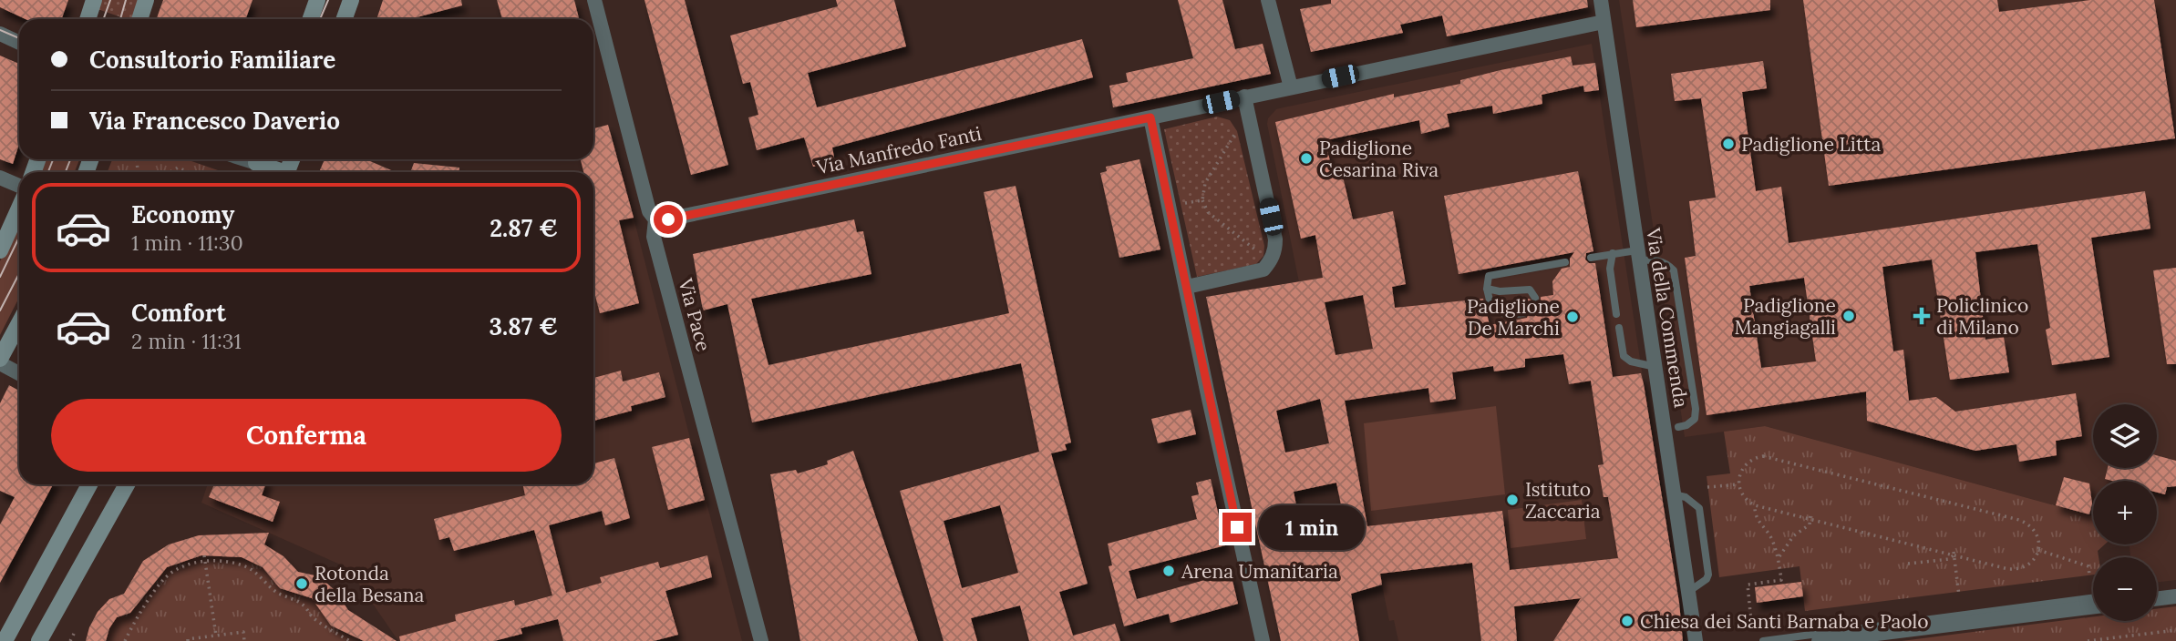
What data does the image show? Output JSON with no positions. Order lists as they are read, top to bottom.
{
  "streets": {
    "street": ["Via Manfredo Fanti", "Via Pace", "Via della Commenda"]
  },
  "crossings": [
    ["Via Manfredo Fanti", "Via Pace"]
  ],
  "places": {
    "other": [
      "Padiglione Litta",
      "Padiglione Cesarina Riva",
      "Padiglione Mangiagalli",
      "Padiglione De Marchi",
      "Istituto Zaccaria",
      "Arena Umanitaria",
      "Rotonda della Besana",
      "Chiesa dei Santi Barnaba e Paolo"
    ],
    "health": ["Policlinico di Milano"]
  },
  "page": {
    "banner": ["Consultorio Familiare", "Via Francesco Daverio"],
    "list": [
      {
        "name": "Economy",
        "note": "1 min · 11:30",
        "value": "2.87 €"
      },
      {
        "name": "Comfort",
        "note": "2 min · 11:31",
        "value": "3.87 €"
      }
    ],
    "buttons": "Conferma",
    "map_buttons": ["+", "−"],
    "bubble": "1 min"
  }
}
